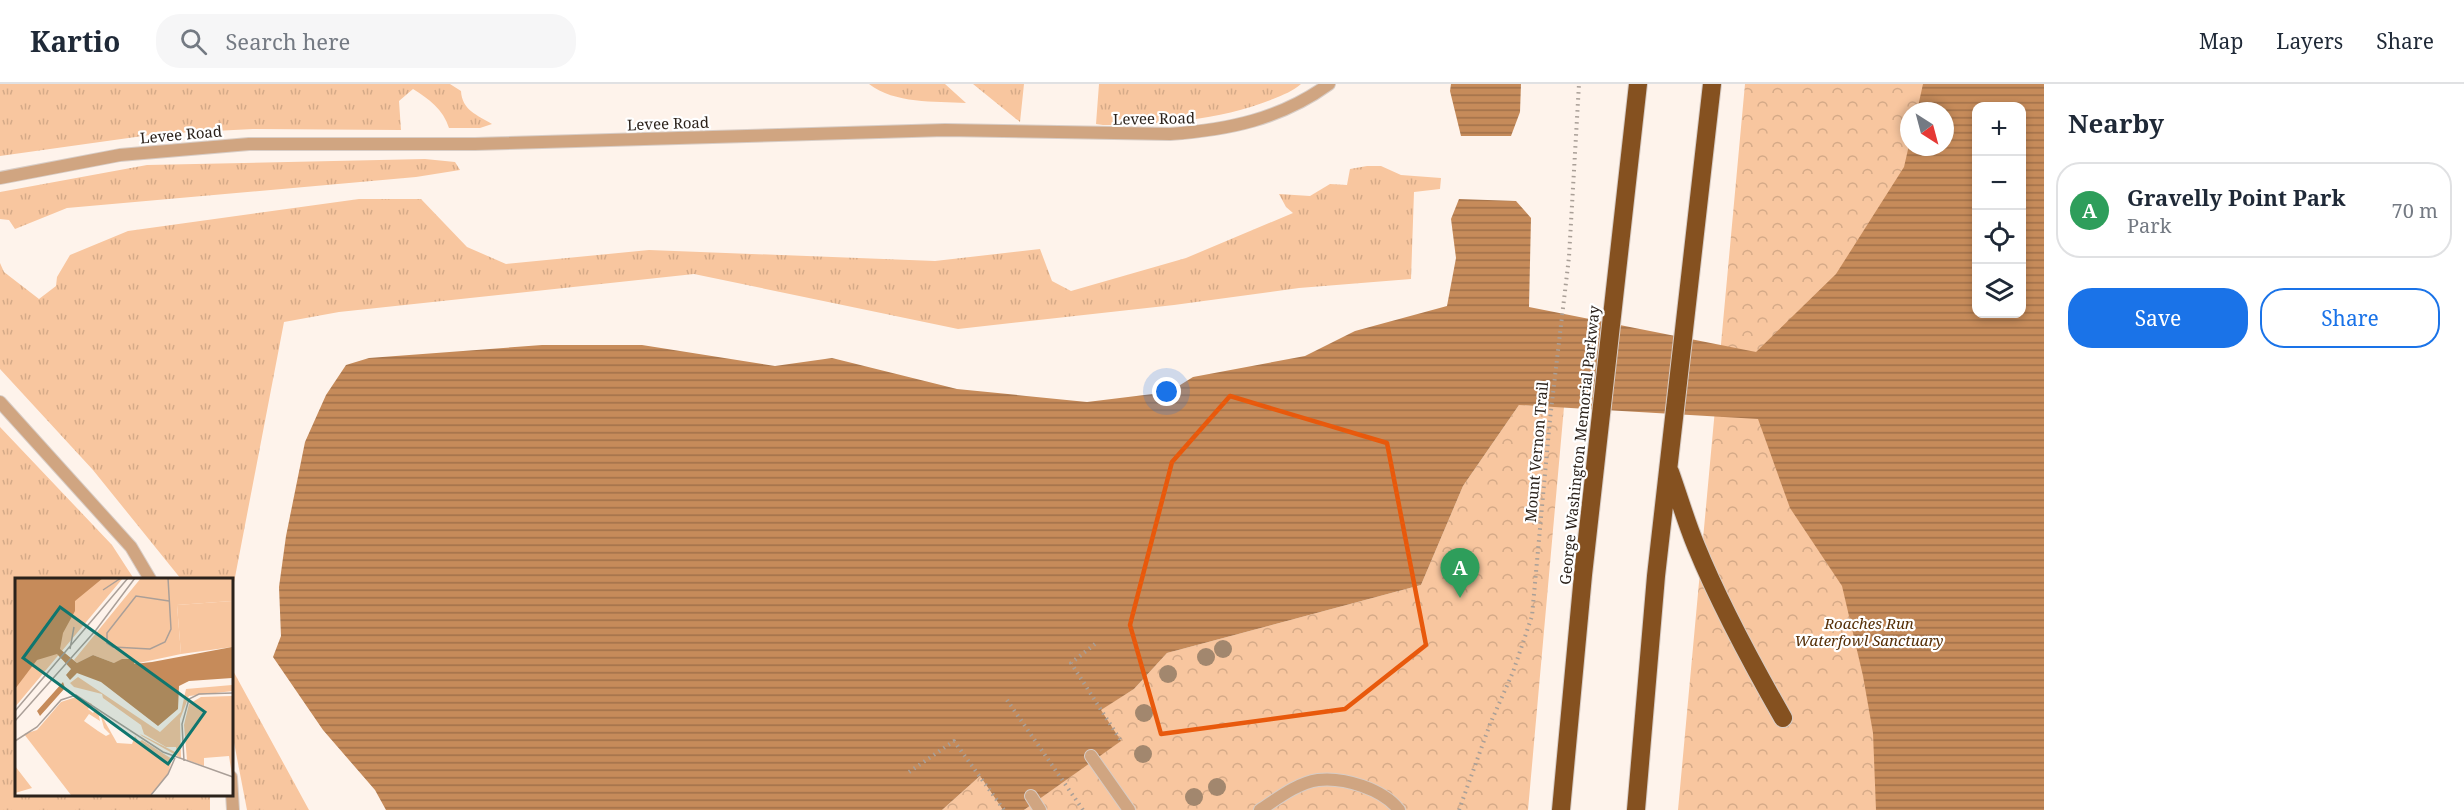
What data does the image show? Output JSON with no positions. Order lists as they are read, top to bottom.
{
  "streets": {
    "highway": ["George Washington Memorial Parkway"],
    "lane": ["Levee Road"],
    "path": ["Mount Vernon Trail"]
  },
  "parks": ["Roaches Run Waterfowl Sanctuary"],
  "north": "bottom right",
  "page": {
    "header": "Kartio",
    "search": "Search here",
    "nav": ["Map", "Layers", "Share"],
    "heading": "Nearby",
    "map_buttons": ["+", "−"],
    "list": [
      {
        "mark": "A",
        "name": "Gravelly Point Park",
        "note": "Park",
        "value": "70 m"
      }
    ],
    "buttons": ["Save", "Share"],
    "pins": "A"
  }
}
